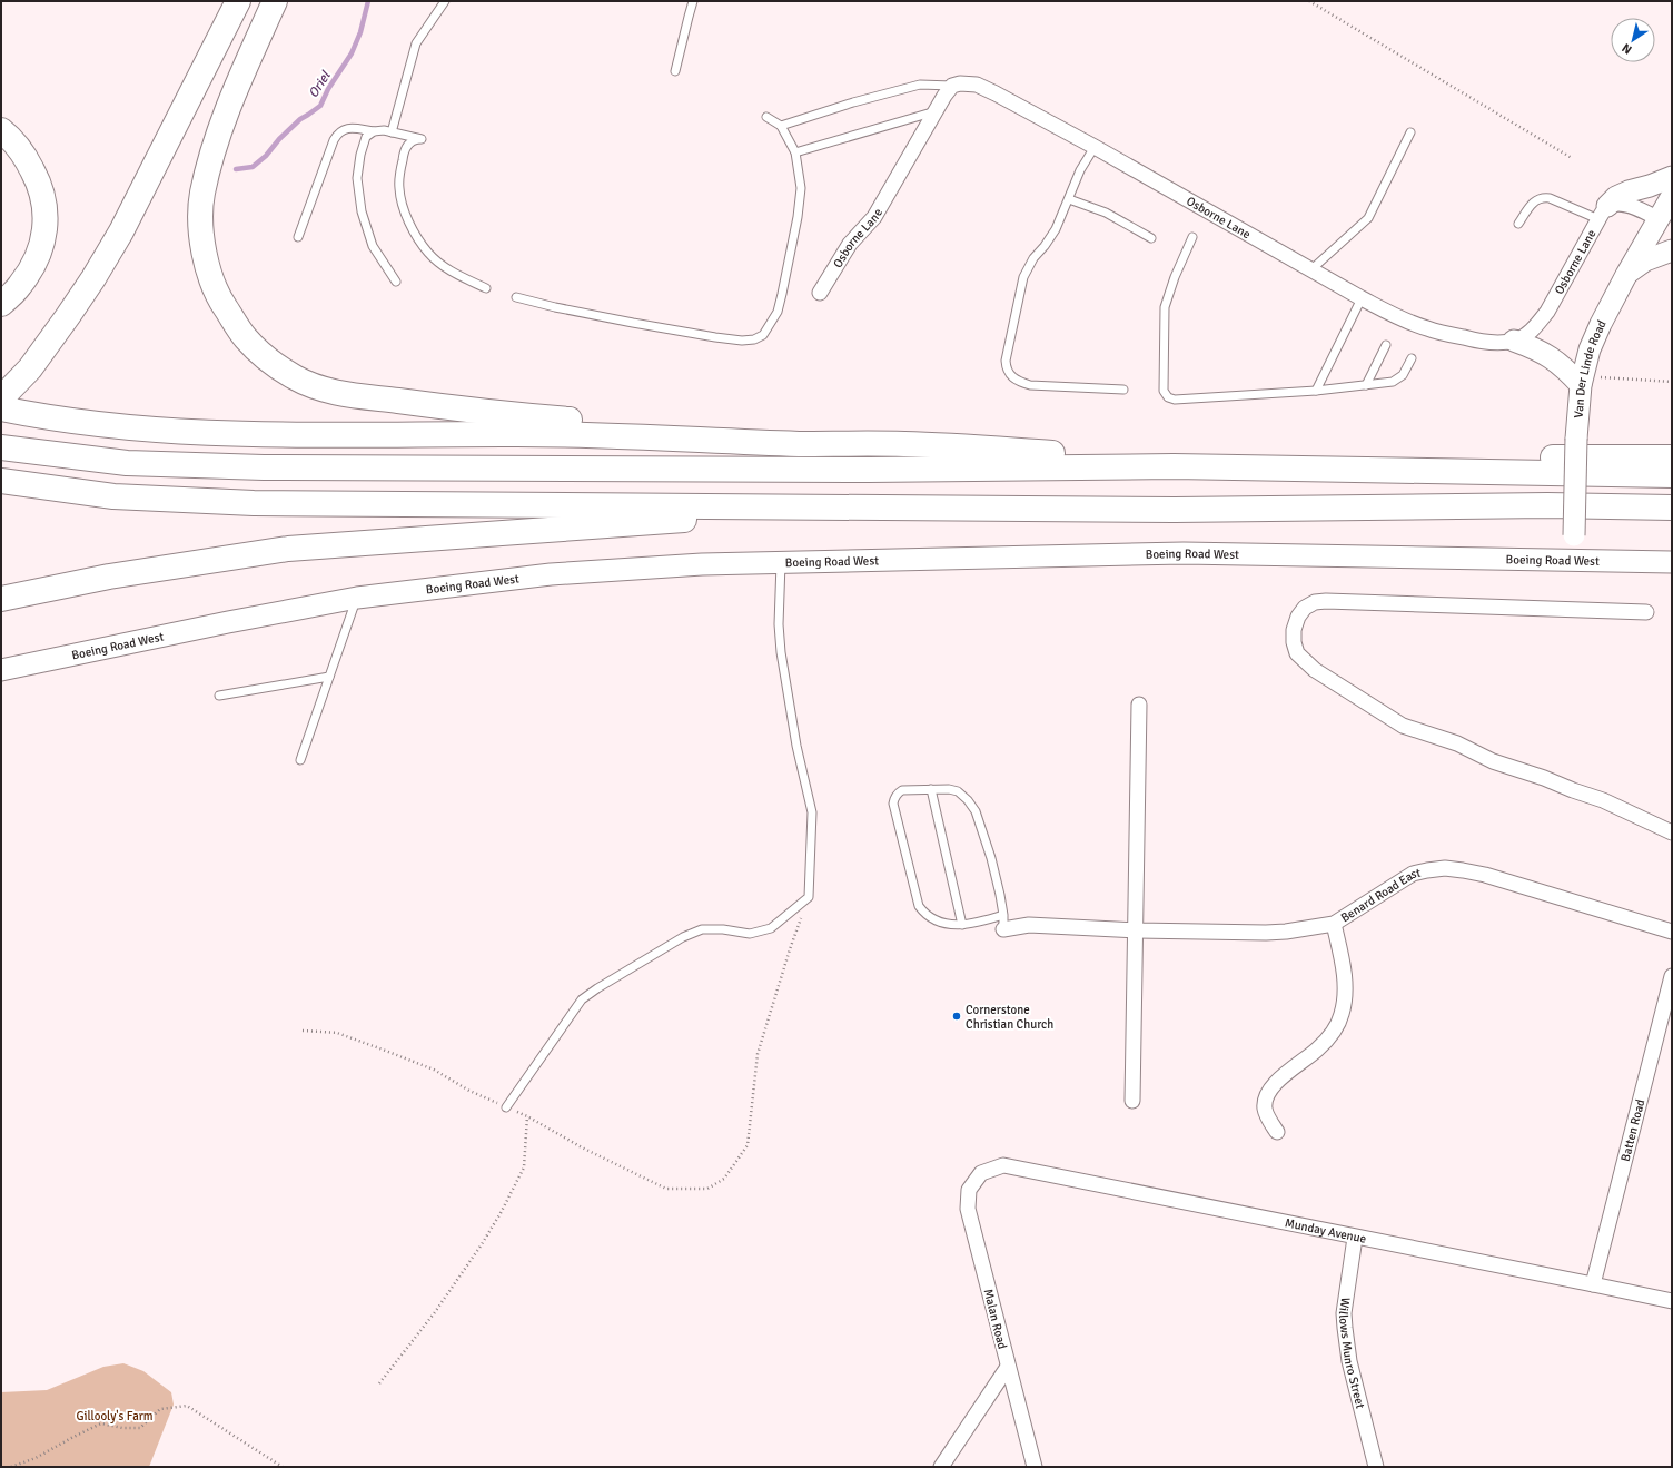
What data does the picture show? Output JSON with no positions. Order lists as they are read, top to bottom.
{
  "streets": {
    "main road": ["Van Der Linde Road", "Boeing Road West"],
    "street": [
      "Osborne Lane",
      "Benard Road East",
      "Batten Road",
      "Munday Avenue",
      "Malan Road",
      "Willows Munro Street"
    ]
  },
  "crossings": [
    ["Van Der Linde Road", "Boeing Road West"],
    ["Batten Road", "Munday Avenue"],
    ["Munday Avenue", "Malan Road"],
    ["Munday Avenue", "Willows Munro Street"]
  ],
  "water": ["Oriel"],
  "parks": ["Gillooly's Farm"],
  "places": ["Cornerstone Christian Church"],
  "north": "bottom left"
}
